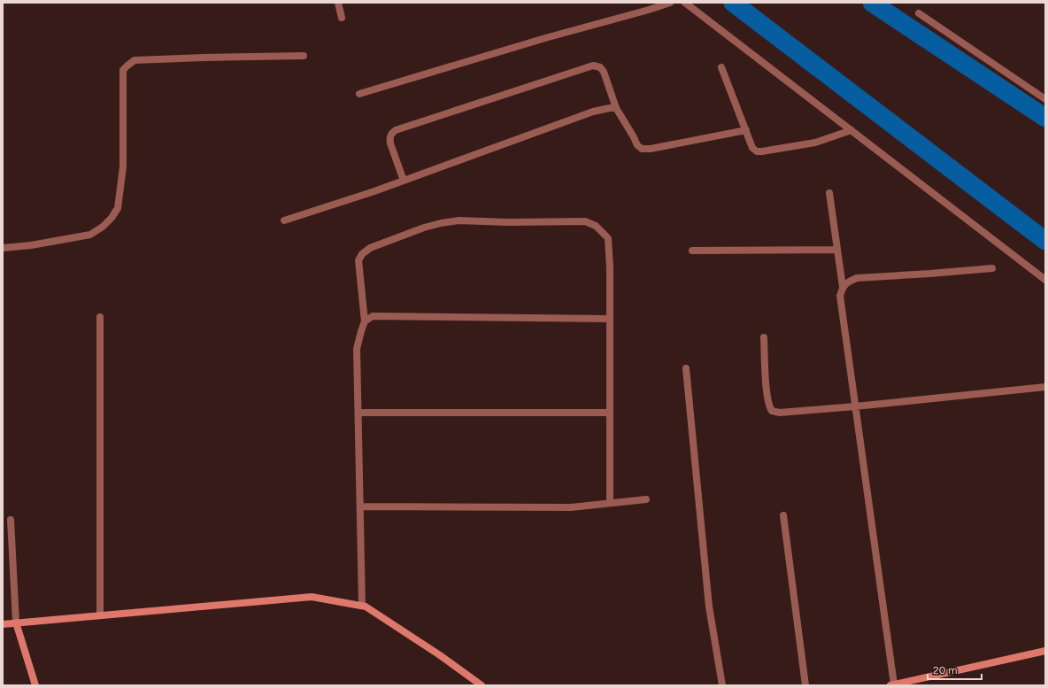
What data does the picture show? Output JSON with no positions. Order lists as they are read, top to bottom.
{
  "scale_bar": "20 m"
}
